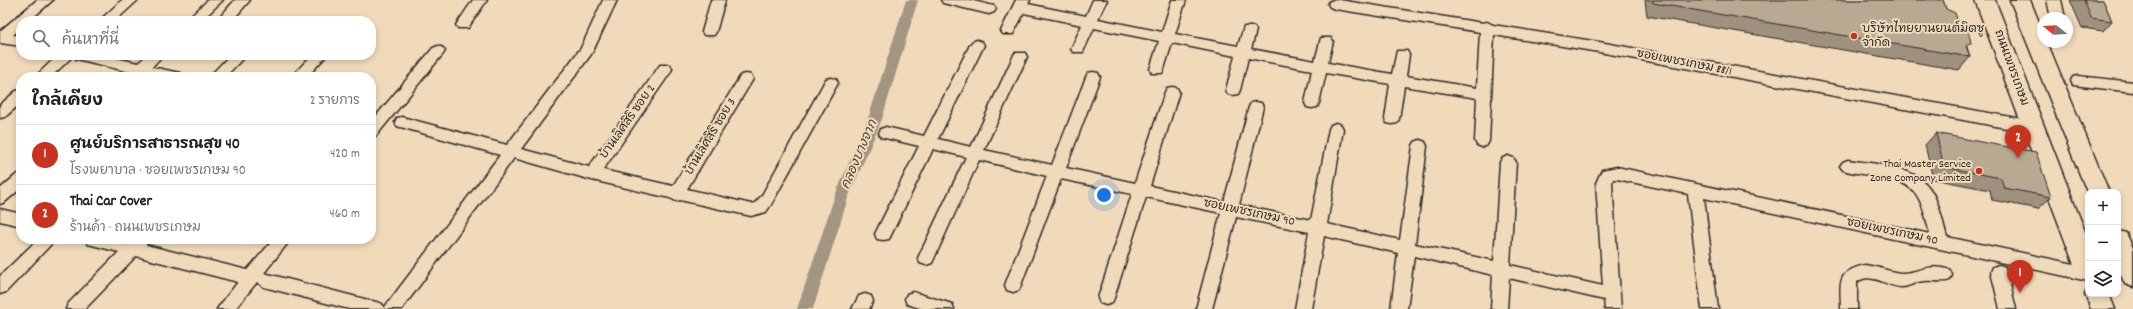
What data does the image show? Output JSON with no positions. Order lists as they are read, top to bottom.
{
  "streets": {
    "main road": ["ถนนเพชรเกษม"],
    "street": [
      "ซอยเพชรเกษม 88/1",
      "บ้านเลิศสิริ ซอย 2",
      "บ้านเลิศสิริ ซอย 3",
      "ซอยเพชรเกษม 90"
    ]
  },
  "crossings": [
    ["ซอยเพชรเกษม 88/1", "ถนนเพชรเกษม"]
  ],
  "water": ["คลองบางจาก"],
  "places": ["บริษัทไทยยานยนต์มิตซู จำกัด", "Thai Master Service Zone Company Limited"],
  "north": "left",
  "page": {
    "search": "ค้นหาที่นี่",
    "heading": ["ใกล้เคียง", "2 รายการ"],
    "list": [
      {
        "mark": "1",
        "name": "ศูนย์บริการสาธารณสุข 40",
        "note": "โรงพยาบาล · ซอยเพชรเกษม 90",
        "value": "420 m"
      },
      {
        "mark": "2",
        "name": "Thai Car Cover",
        "note": "ร้านค้า · ถนนเพชรเกษม",
        "value": "460 m"
      }
    ],
    "pins": ["2", "1"],
    "map_buttons": ["+", "−"]
  }
}
